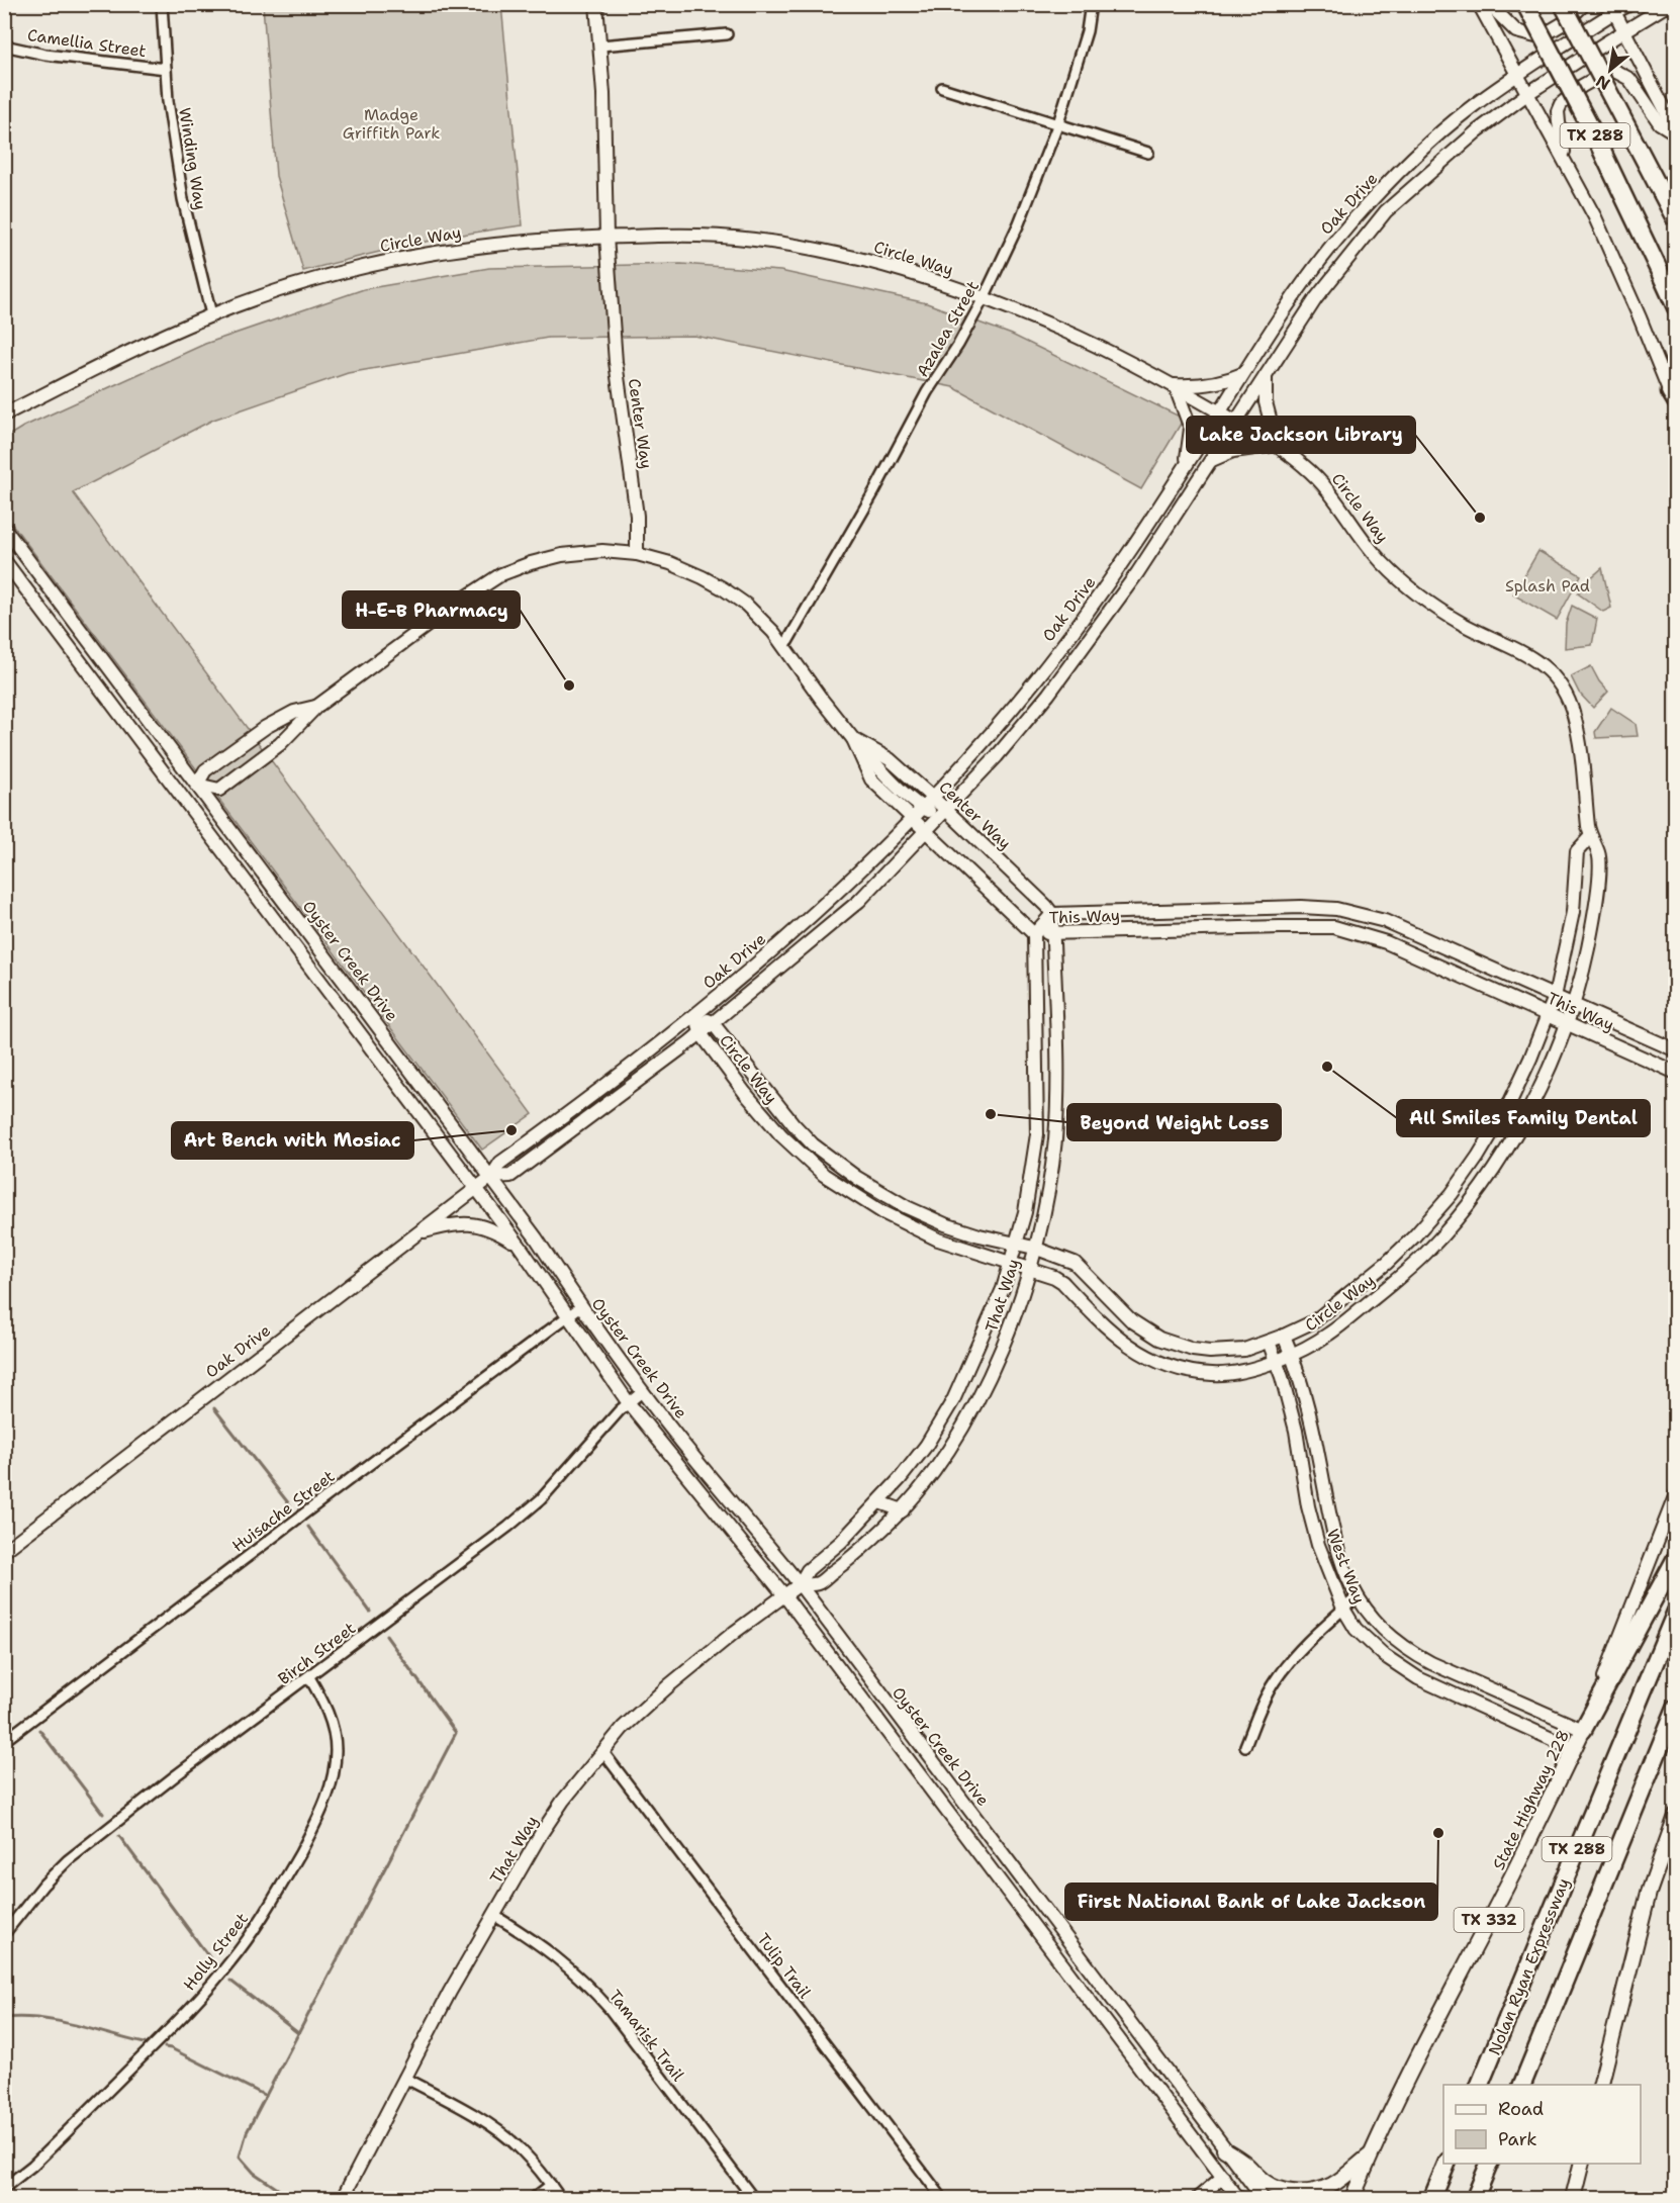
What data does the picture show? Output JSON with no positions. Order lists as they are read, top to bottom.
{
  "streets": {
    "highway": ["TX 288", "Nolan Ryan Expressway"],
    "main road": ["State Highway 228", "TX 332"],
    "street": [
      "Camellia Street",
      "Winding Way",
      "Oak Drive",
      "Circle Way",
      "Azalea Street",
      "Center Way",
      "This Way",
      "Oyster Creek Drive",
      "That Way",
      "Huisache Street",
      "West Way",
      "Birch Street",
      "Holly Street",
      "Tulip Trail",
      "Tamarisk Trail"
    ]
  },
  "crossings": [
    ["Camellia Street", "Winding Way"],
    ["Winding Way", "Circle Way"],
    ["Oak Drive", "Circle Way"],
    ["Oak Drive", "Center Way"],
    ["Oak Drive", "Oyster Creek Drive"],
    ["Circle Way", "Azalea Street"],
    ["Circle Way", "Center Way"],
    ["Circle Way", "This Way"],
    ["Circle Way", "That Way"],
    ["Circle Way", "West Way"],
    ["Azalea Street", "Center Way"],
    ["Center Way", "This Way"],
    ["Center Way", "That Way"],
    ["This Way", "That Way"],
    ["Oyster Creek Drive", "That Way"],
    ["Oyster Creek Drive", "Huisache Street"],
    ["Oyster Creek Drive", "Birch Street"],
    ["That Way", "Tulip Trail"],
    ["That Way", "Tamarisk Trail"],
    ["West Way", "State Highway 228"],
    ["Birch Street", "Holly Street"],
    ["State Highway 228", "TX 332"]
  ],
  "parks": ["Madge Griffith Park", "Splash Pad"],
  "places": [
    "Lake Jackson Library",
    "H-E-B Pharmacy",
    "All Smiles Family Dental",
    "Beyond Weight Loss",
    "Art Bench with Mosiac",
    "First National Bank of Lake Jackson"
  ],
  "legend": ["Road", "Park"],
  "north": "bottom left"
}
